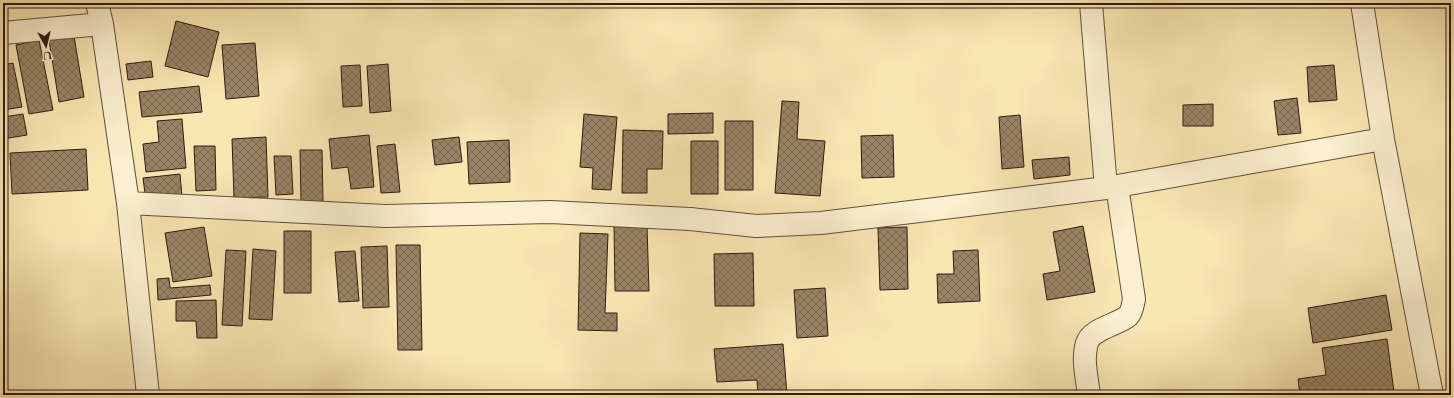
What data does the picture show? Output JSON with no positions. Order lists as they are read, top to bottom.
{
  "north": "bottom"
}
